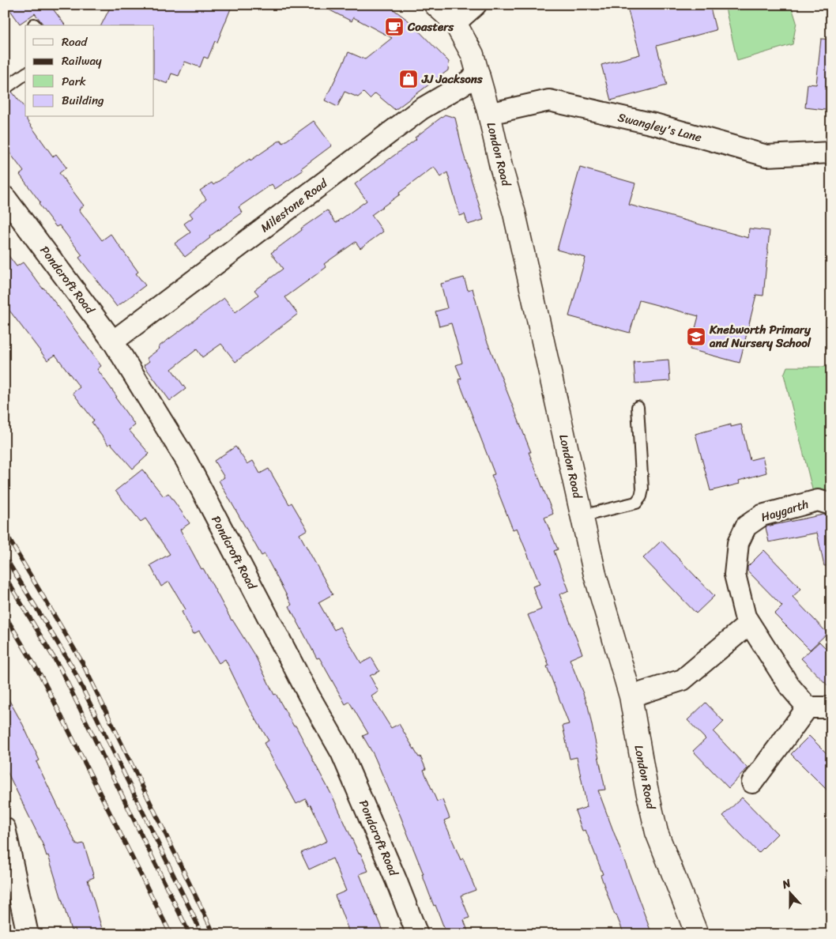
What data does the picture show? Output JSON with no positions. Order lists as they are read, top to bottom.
{
  "streets": {
    "main road": ["London Road"],
    "street": [
      "Swangley's Lane",
      "Milestone Road",
      "Pondcroft Road",
      "Haygarth"
    ]
  },
  "crossings": [
    ["Swangley's Lane", "London Road"],
    ["London Road", "Milestone Road"],
    ["Milestone Road", "Pondcroft Road"]
  ],
  "places": {
    "cafe": ["Coasters"],
    "shop": ["JJ Jacksons"],
    "school or university": ["Knebworth Primary and Nursery School"]
  },
  "legend": [
    "Road",
    "Railway",
    "Park",
    "Building"
  ],
  "north": "top"
}
